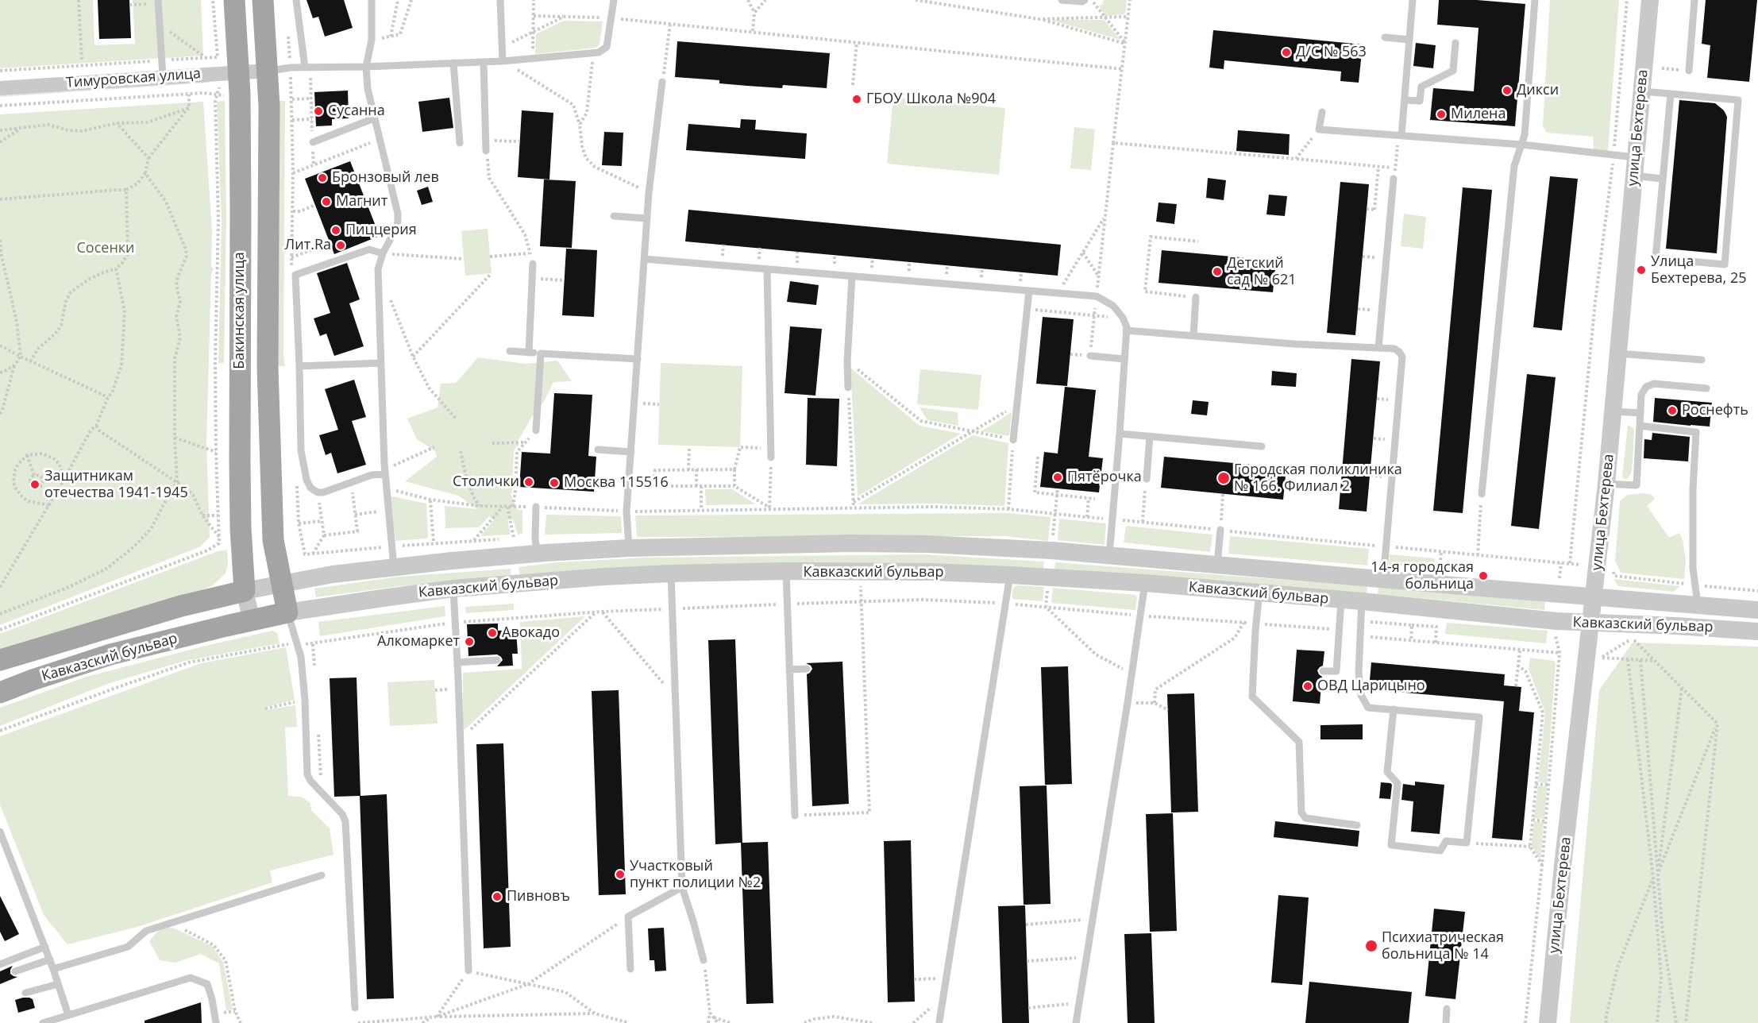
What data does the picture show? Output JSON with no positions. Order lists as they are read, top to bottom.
{
  "streets": {
    "main road": ["Бакинская улица", "Кавказский бульвар"],
    "street": ["Тимуровская улица", "улица Бехтерева"]
  },
  "crossings": [
    ["Тимуровская улица", "Бакинская улица"],
    ["улица Бехтерева", "Кавказский бульвар"],
    ["Бакинская улица", "Кавказский бульвар"]
  ],
  "parks": ["Сосенки"],
  "places": [
    "Д/C № 563",
    "Дикси",
    "ГБОУ Школа №904",
    "Сусанна",
    "Милена",
    "Бронзовый лев",
    "Магнит",
    "Пиццерия",
    "Лит.Ra",
    "Улица Бехтерева, 25",
    "Детский сад № 621",
    "Роснефть",
    "Пятёрочка",
    "Городская поликлиника № 166. Филиал 2",
    "Столички",
    "Москва 115516",
    "Защитникам отечества 1941-1945",
    "14-я городская больница",
    "Авокадо",
    "Алкомаркет",
    "ОВД Царицыно",
    "Участковый пункт полиции №2",
    "Пивновъ",
    "Психиатрическая больница № 14"
  ]
}
